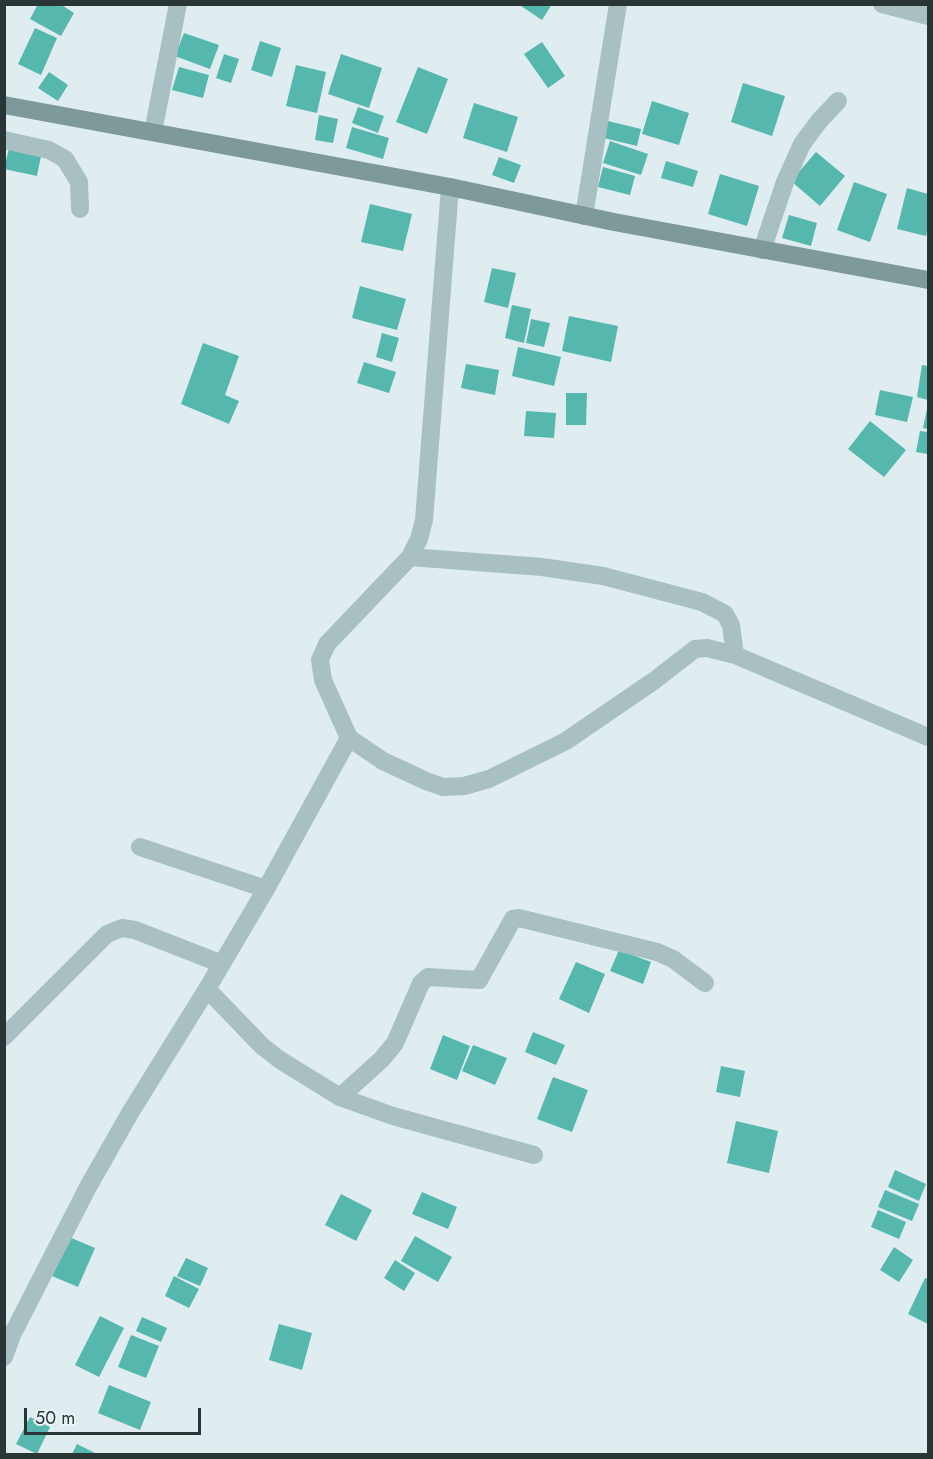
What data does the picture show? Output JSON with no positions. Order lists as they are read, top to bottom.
{
  "scale_bar": "50 m"
}
